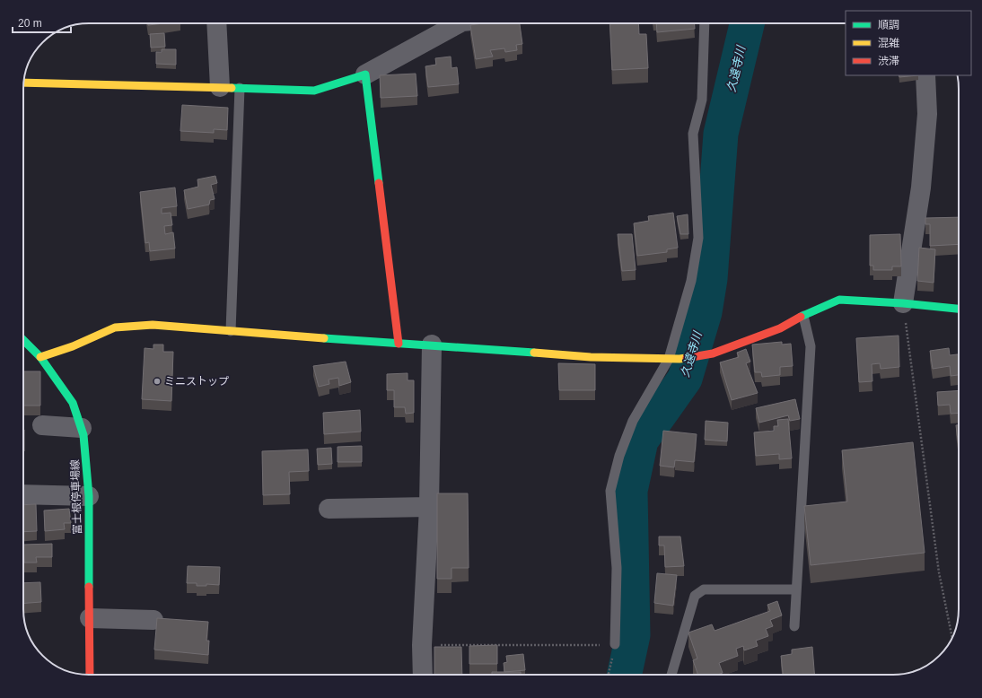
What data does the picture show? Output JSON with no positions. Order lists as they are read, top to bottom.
{
  "streets": {
    "street": ["富士根停車場線"]
  },
  "water": ["久遠寺川"],
  "places": ["ミニストップ"],
  "legend": ["順調", "混雑", "渋滞"],
  "scale_bar": "20 m"
}
